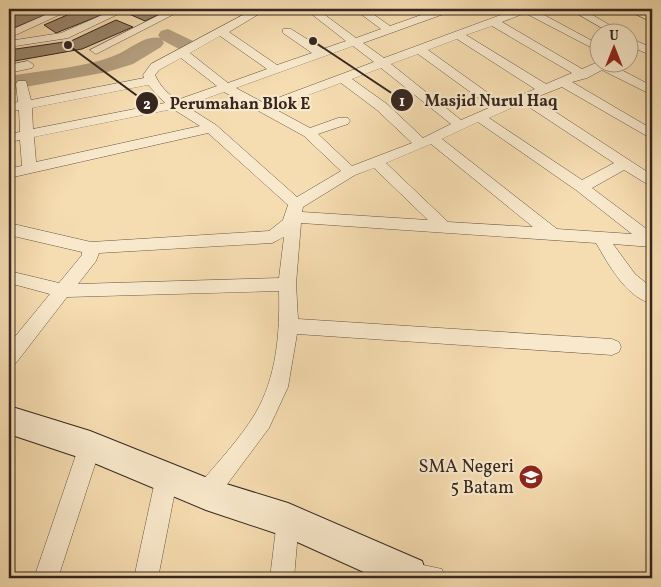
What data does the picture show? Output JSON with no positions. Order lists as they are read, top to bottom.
{
  "places": {
    "other": ["Masjid Nurul Haq", "Perumahan Blok E"],
    "school or university": ["SMA Negeri 5 Batam"]
  },
  "north": "top"
}
